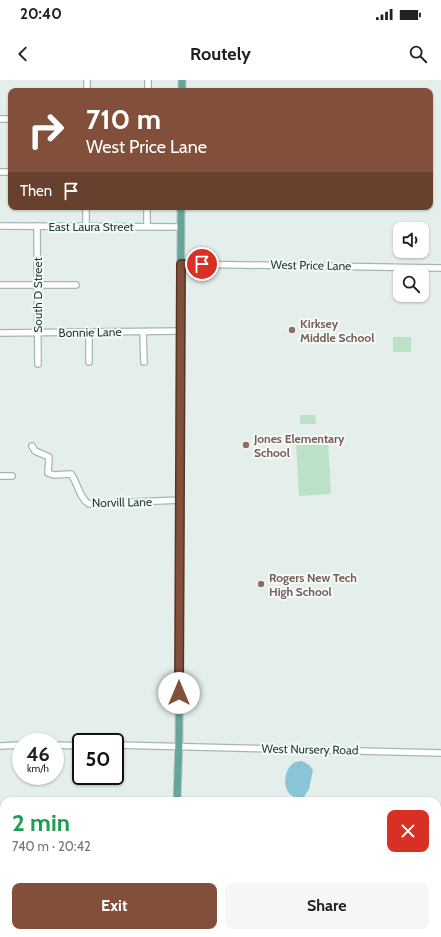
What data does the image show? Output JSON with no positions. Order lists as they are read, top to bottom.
{
  "streets": {
    "street": [
      "East Laura Street",
      "West Price Lane",
      "South D Street",
      "Bonnie Lane",
      "Norvill Lane",
      "West Nursery Road"
    ]
  },
  "crossings": [
    ["East Laura Street", "South D Street"],
    ["South D Street", "Bonnie Lane"]
  ],
  "places": ["Kirksey Middle School", "Jones Elementary School", "Rogers New Tech High School"],
  "page": {
    "status": "20:40",
    "header": "Routely",
    "turn": ["710 m", "West Price Lane"],
    "then": "Then",
    "speed": "46 km/h",
    "limit": "50",
    "heading": ["2 min", "740 m · 20:42"],
    "buttons": ["Exit", "Share"]
  }
}
